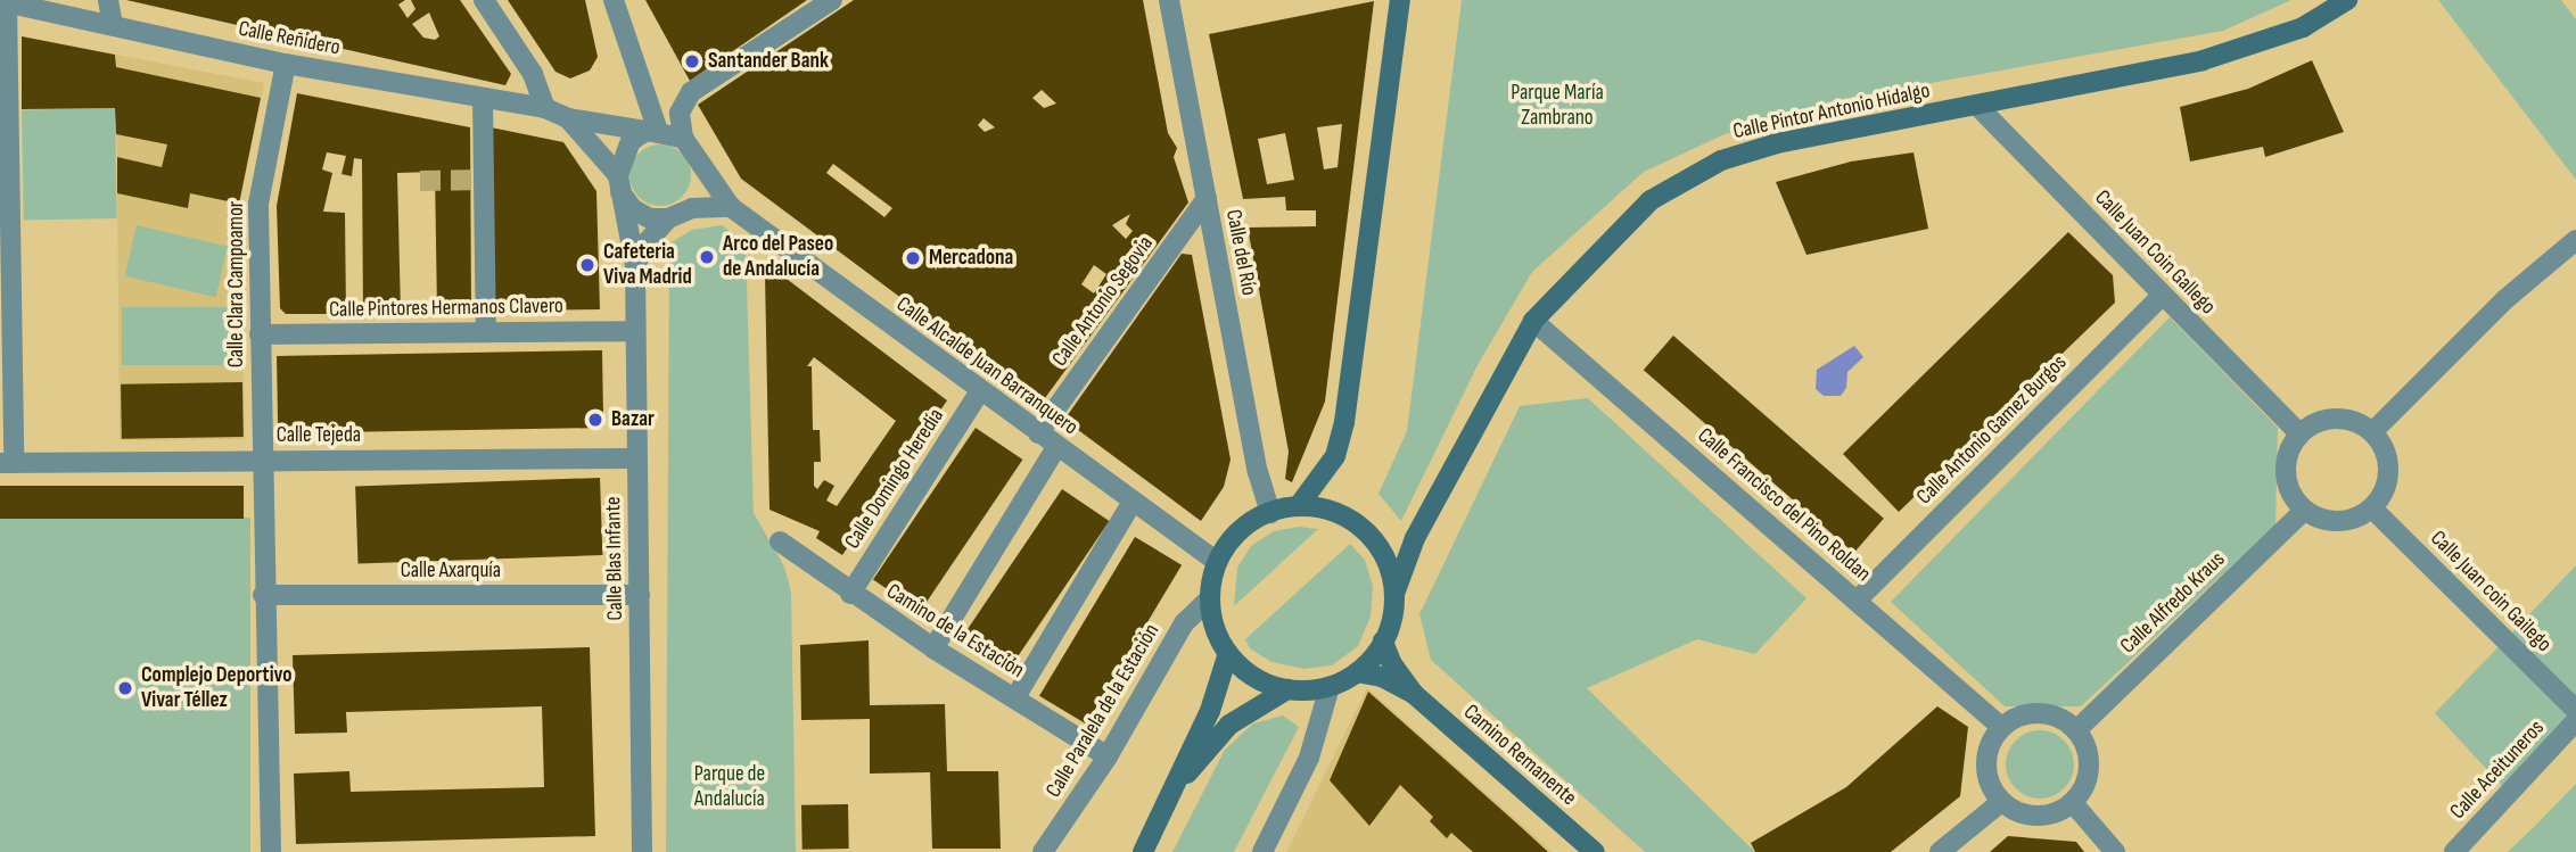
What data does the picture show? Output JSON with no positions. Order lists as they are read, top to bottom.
{
  "streets": {
    "street": [
      "Calle Reñidero",
      "Calle Pintor Antonio Hidalgo",
      "Calle del Río",
      "Calle Juan Coin Gallego",
      "Calle Clara Campoamor",
      "Calle Antonio Segovia",
      "Calle Pintores Hermanos Clavero",
      "Calle Alcalde Juan Barranquero",
      "Calle Antonio Gamez Burgos",
      "Calle Tejeda",
      "Calle Domingo Heredia",
      "Calle Francisco del Pino Roldan",
      "Calle Blas Infante",
      "Calle Axarquía",
      "Calle Juan coin Gailego",
      "Calle Alfredo Kraus",
      "Camino de la Estación",
      "Calle Paralela de la Estación",
      "Camino Remanente",
      "Calle Aceituneros"
    ]
  },
  "crossings": [
    ["Calle Reñidero", "Calle Clara Campoamor"],
    ["Calle Reñidero", "Calle Alcalde Juan Barranquero"],
    ["Calle Reñidero", "Calle Blas Infante"],
    ["Calle Pintor Antonio Hidalgo", "Calle del Río"],
    ["Calle Pintor Antonio Hidalgo", "Calle Juan Coin Gallego"],
    ["Calle Pintor Antonio Hidalgo", "Calle Alcalde Juan Barranquero"],
    ["Calle Pintor Antonio Hidalgo", "Calle Francisco del Pino Roldan"],
    ["Calle Pintor Antonio Hidalgo", "Calle Paralela de la Estación"],
    ["Calle Pintor Antonio Hidalgo", "Camino Remanente"],
    ["Calle del Río", "Calle Antonio Segovia"],
    ["Calle del Río", "Calle Alcalde Juan Barranquero"],
    ["Calle del Río", "Calle Paralela de la Estación"],
    ["Calle del Río", "Camino Remanente"],
    ["Calle Juan Coin Gallego", "Calle Antonio Gamez Burgos"],
    ["Calle Juan Coin Gallego", "Calle Juan coin Gailego"],
    ["Calle Juan Coin Gallego", "Calle Alfredo Kraus"],
    ["Calle Clara Campoamor", "Calle Pintores Hermanos Clavero"],
    ["Calle Clara Campoamor", "Calle Tejeda"],
    ["Calle Clara Campoamor", "Calle Axarquía"],
    ["Calle Antonio Segovia", "Calle Alcalde Juan Barranquero"],
    ["Calle Pintores Hermanos Clavero", "Calle Blas Infante"],
    ["Calle Alcalde Juan Barranquero", "Calle Domingo Heredia"],
    ["Calle Alcalde Juan Barranquero", "Calle Blas Infante"],
    ["Calle Alcalde Juan Barranquero", "Calle Paralela de la Estación"],
    ["Calle Alcalde Juan Barranquero", "Camino Remanente"],
    ["Calle Antonio Gamez Burgos", "Calle Francisco del Pino Roldan"],
    ["Calle Tejeda", "Calle Blas Infante"],
    ["Calle Domingo Heredia", "Camino de la Estación"],
    ["Calle Francisco del Pino Roldan", "Calle Alfredo Kraus"],
    ["Calle Blas Infante", "Calle Axarquía"],
    ["Calle Juan coin Gailego", "Calle Alfredo Kraus"],
    ["Camino de la Estación", "Calle Paralela de la Estación"],
    ["Calle Paralela de la Estación", "Camino Remanente"]
  ],
  "parks": ["Parque María Zambrano", "Parque de Andalucía"],
  "places": [
    "Santander Bank",
    "Arco del Paseo de Andalucía",
    "Mercadona",
    "Cafeteria Viva Madrid",
    "Bazar",
    "Complejo Deportivo Vivar Téllez"
  ]
}
